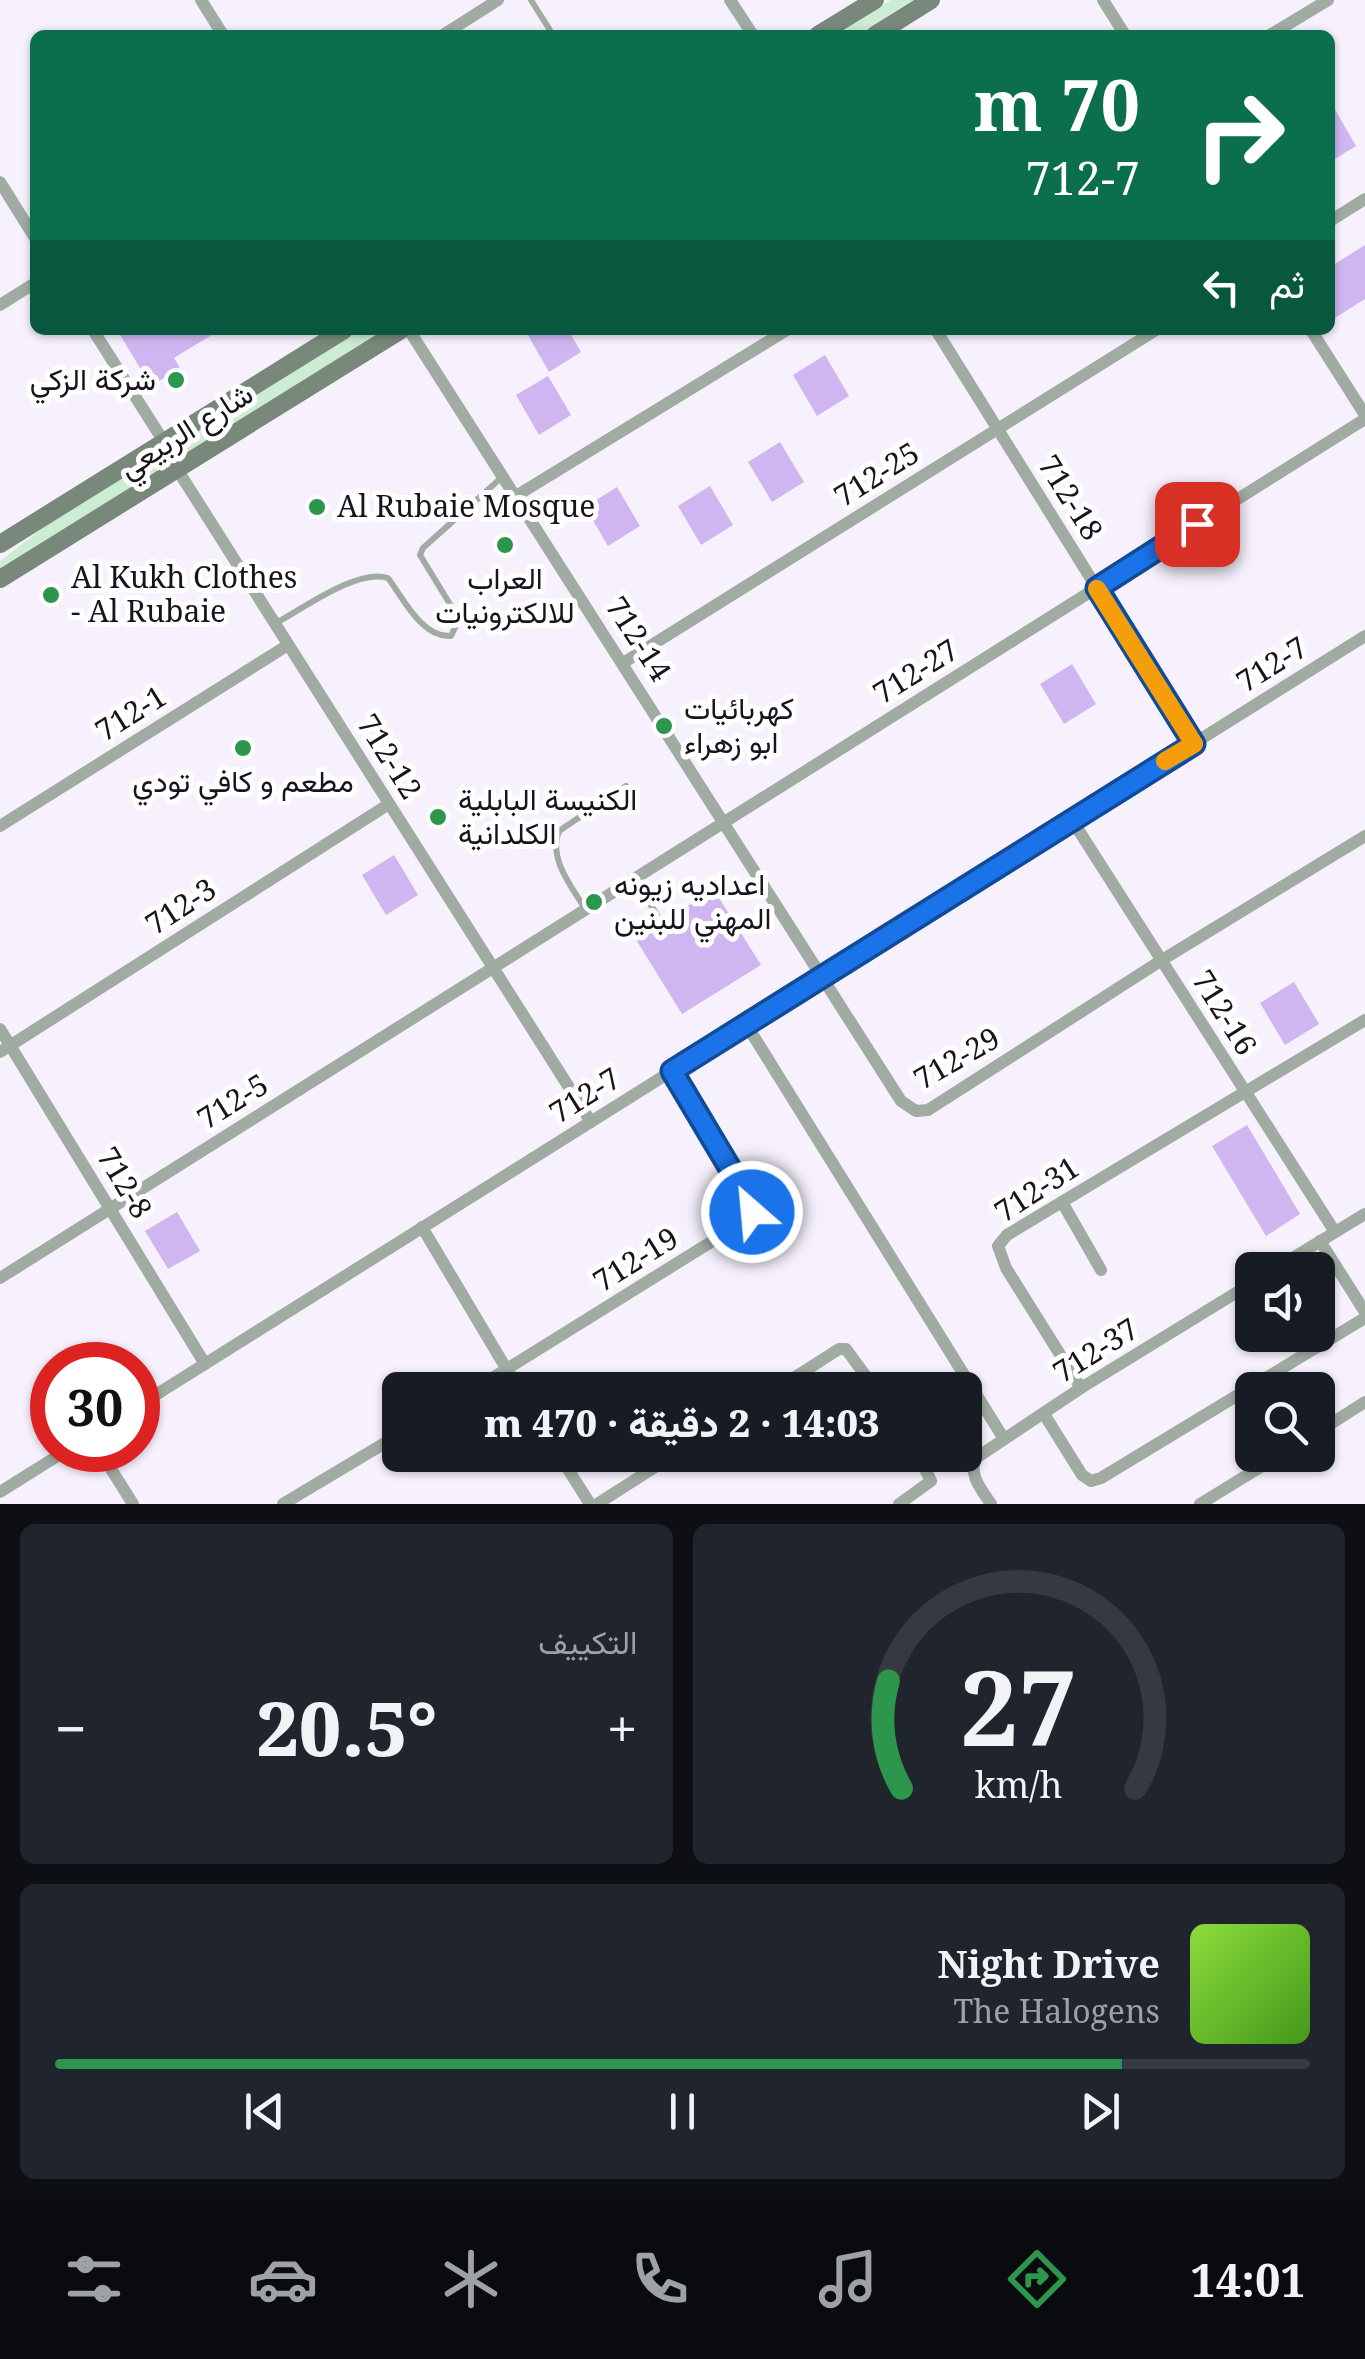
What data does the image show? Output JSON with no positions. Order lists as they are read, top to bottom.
{
  "streets": {
    "street": [
      "شارع الربيعي",
      "712-25",
      "712-18",
      "712-14",
      "712-7",
      "712-27",
      "712-1",
      "712-12",
      "712-3",
      "712-16",
      "712-29",
      "712-5",
      "712-8",
      "712-31",
      "712-19",
      "712-37"
    ]
  },
  "crossings": [
    ["شارع الربيعي", "712-12"],
    ["712-25", "712-18"],
    ["712-25", "712-14"],
    ["712-18", "712-7"],
    ["712-18", "712-27"],
    ["712-14", "712-7"],
    ["712-14", "712-27"],
    ["712-14", "712-29"],
    ["712-7", "712-12"],
    ["712-7", "712-16"],
    ["712-7", "712-29"],
    ["712-7", "712-8"],
    ["712-7", "712-19"],
    ["712-27", "712-12"],
    ["712-27", "712-5"],
    ["712-1", "712-12"],
    ["712-12", "712-3"],
    ["712-12", "712-5"],
    ["712-3", "712-8"],
    ["712-16", "712-29"],
    ["712-16", "712-31"],
    ["712-5", "712-8"],
    ["712-31", "712-37"]
  ],
  "places": [
    "شركة الزكي",
    "Al Rubaie Mosque",
    "العراب للالكترونيات",
    "Al Kukh Clothes - Al Rubaie",
    "كهربائيات ابو زهراء",
    "مطعم و كافي تودي",
    "الكنيسة البابلية الكلدانية",
    "اعداديه زيونه المهني للبنين"
  ],
  "page": {
    "turn": ["70 m", "712-7"],
    "then": "ثم",
    "limit": "30",
    "trip": "14:03 · 2 دقيقة · 470 m",
    "tile": "التكييف",
    "heat": ["−", "20.5°", "+"],
    "song": ["Night Drive", "The Halogens"],
    "tabs": "14:01",
    "gauge": ["27", "km/h"]
  }
}
